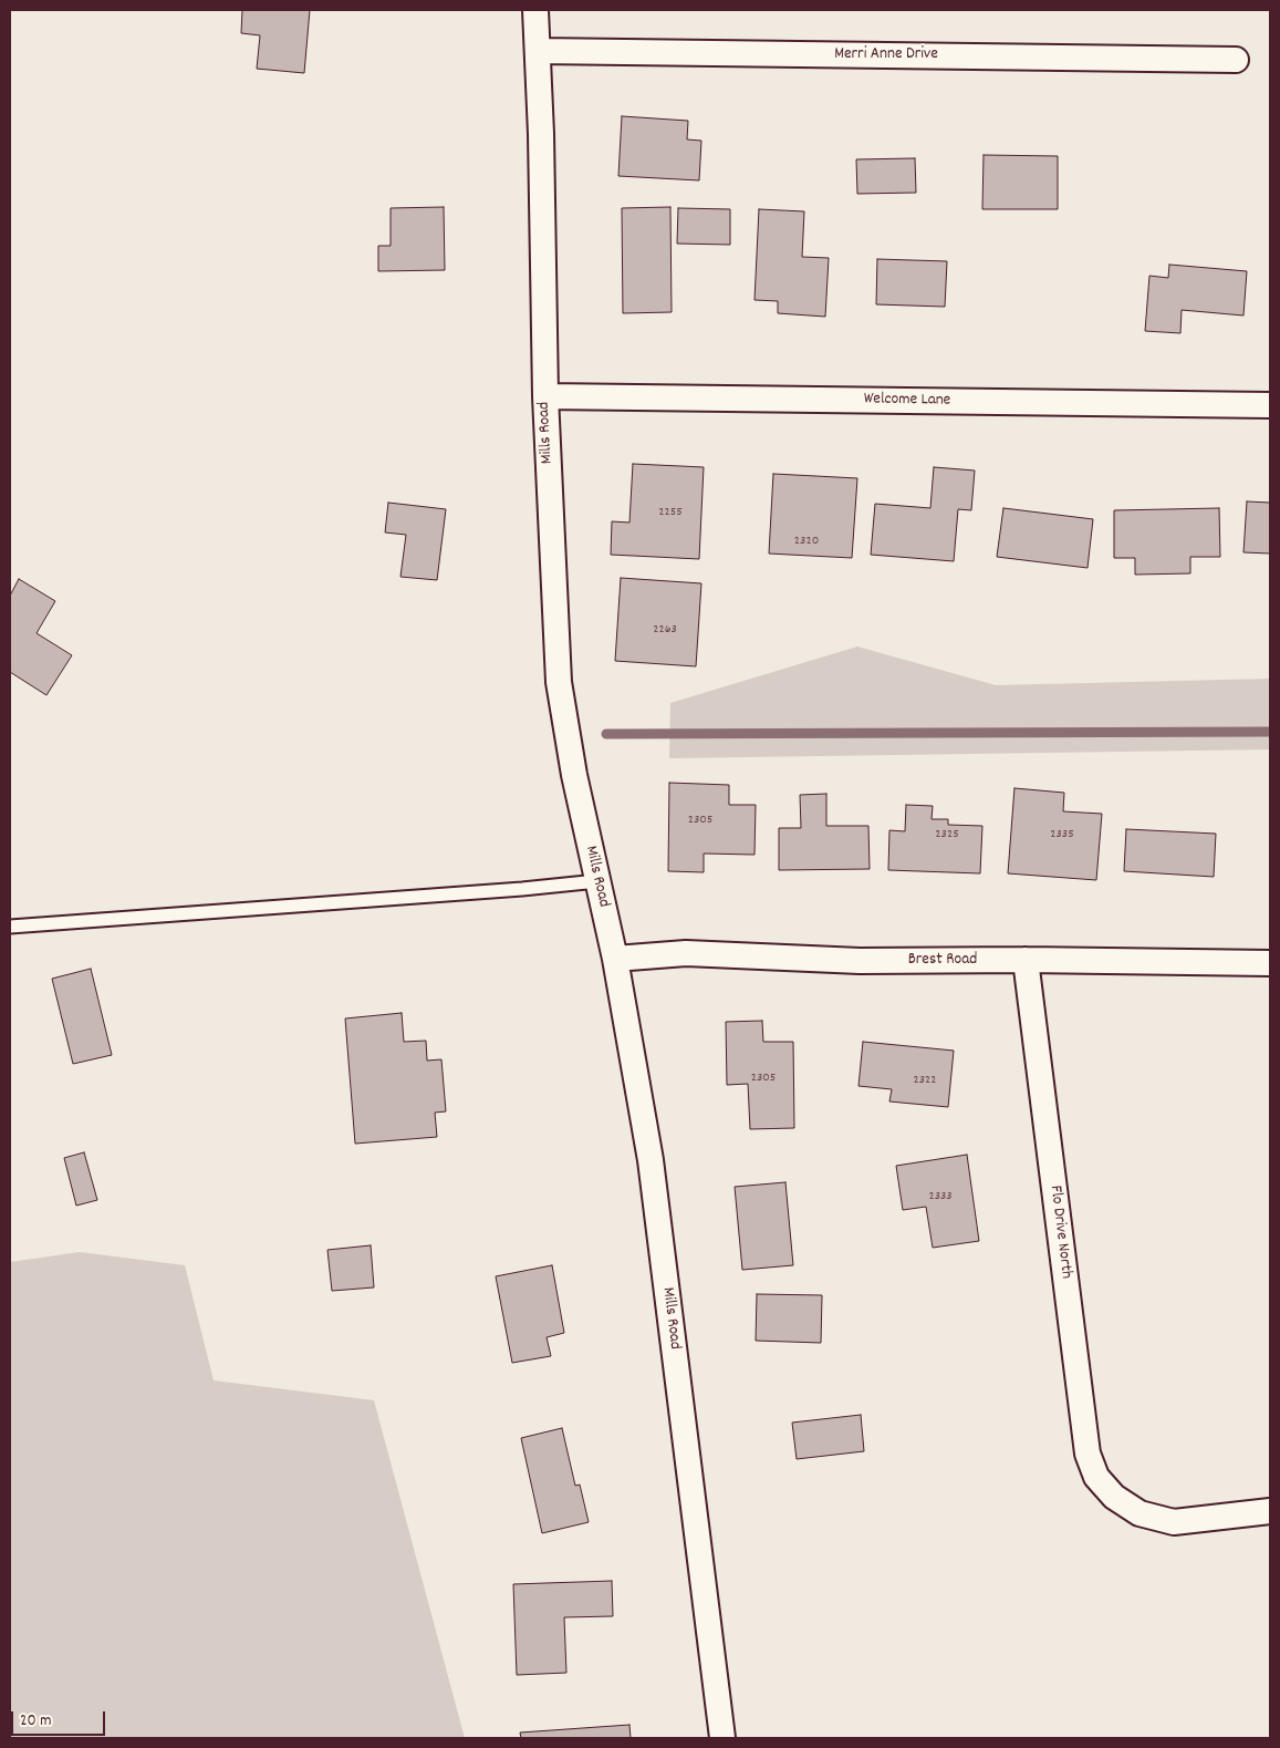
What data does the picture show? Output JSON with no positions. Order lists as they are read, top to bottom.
{
  "streets": {
    "street": [
      "Merri Anne Drive",
      "Welcome Lane",
      "Mills Road",
      "Brest Road",
      "Flo Drive North"
    ]
  },
  "crossings": [
    ["Merri Anne Drive", "Mills Road"],
    ["Welcome Lane", "Mills Road"],
    ["Mills Road", "Brest Road"],
    ["Brest Road", "Flo Drive North"]
  ],
  "house_numbers": [
    "2255",
    "2320",
    "2263",
    "2305",
    "2325",
    "2335",
    "2305",
    "2322",
    "2333"
  ],
  "scale_bar": "20 m"
}
